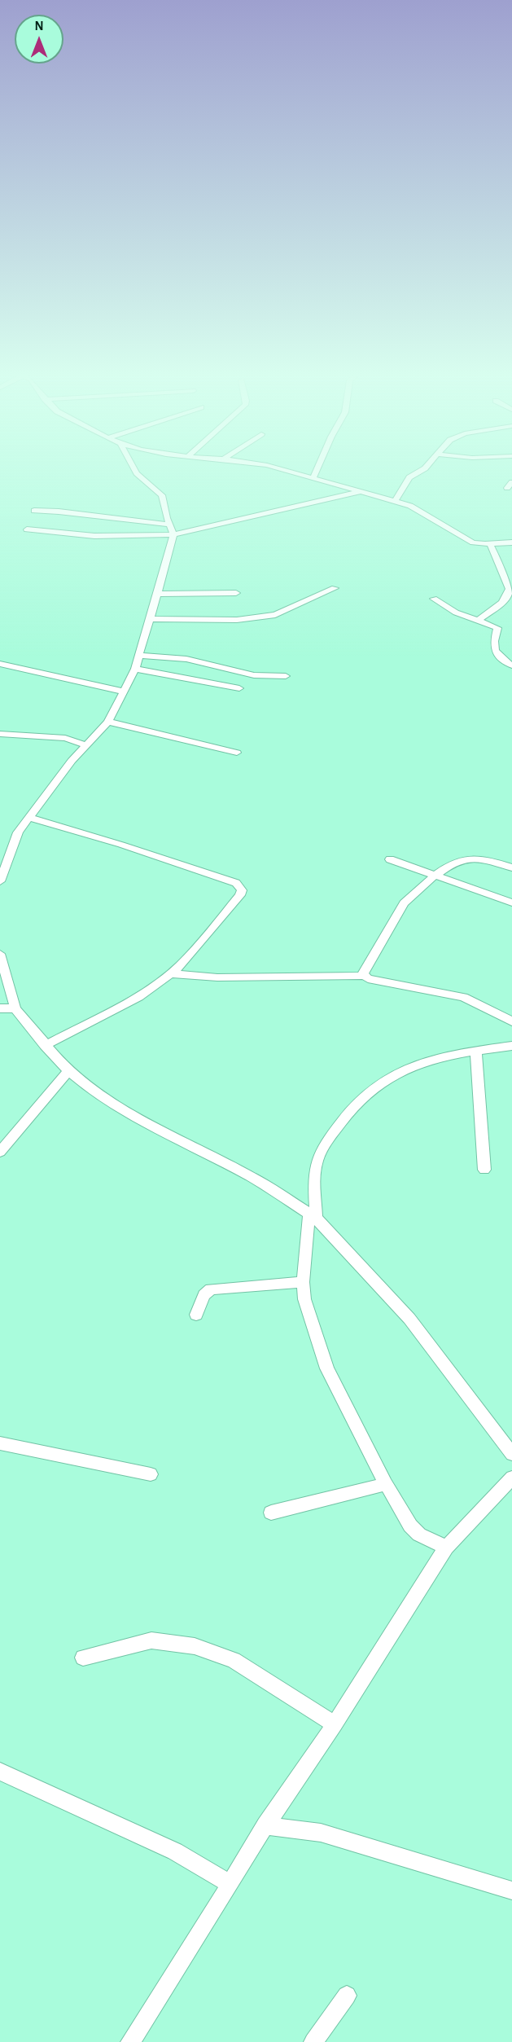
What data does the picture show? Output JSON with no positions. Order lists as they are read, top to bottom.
{
  "north": "top"
}
